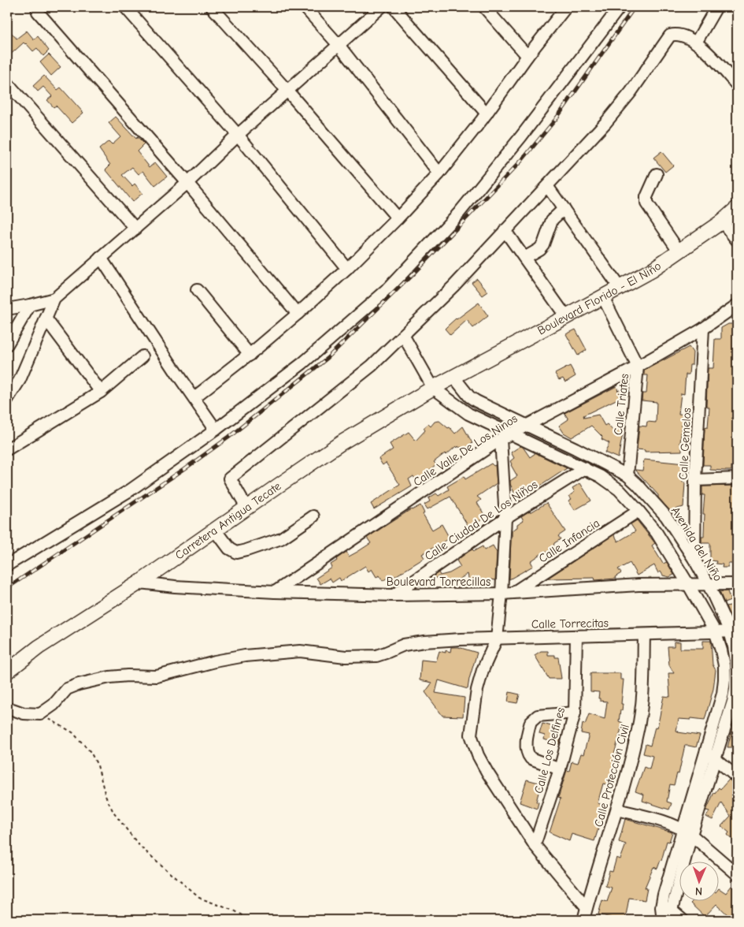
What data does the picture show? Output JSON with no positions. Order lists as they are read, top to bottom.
{
  "streets": {
    "main road": ["Boulevard Florido - El Niño", "Carretera Antigua Tecate"],
    "street": [
      "Calle Triates",
      "Calle Gemelos",
      "Calle Valle De Los Ninos",
      "Calle Ciudad De Los Niños",
      "Calle Infancia",
      "Avenida del Niño",
      "Boulevard Torrecillas",
      "Calle Torrecitas",
      "Calle Los Delfines",
      "Calle Protección Civil"
    ]
  },
  "crossings": [
    ["Boulevard Florido - El Niño", "Calle Triates"],
    ["Boulevard Florido - El Niño", "Carretera Antigua Tecate"],
    ["Boulevard Florido - El Niño", "Avenida del Niño"],
    ["Calle Triates", "Calle Valle De Los Ninos"],
    ["Calle Triates", "Avenida del Niño"],
    ["Calle Gemelos", "Calle Valle De Los Ninos"],
    ["Calle Gemelos", "Avenida del Niño"],
    ["Calle Valle De Los Ninos", "Avenida del Niño"],
    ["Calle Valle De Los Ninos", "Boulevard Torrecillas"],
    ["Carretera Antigua Tecate", "Avenida del Niño"],
    ["Carretera Antigua Tecate", "Boulevard Torrecillas"],
    ["Calle Ciudad De Los Niños", "Avenida del Niño"],
    ["Calle Ciudad De Los Niños", "Boulevard Torrecillas"],
    ["Calle Infancia", "Avenida del Niño"],
    ["Calle Infancia", "Boulevard Torrecillas"],
    ["Avenida del Niño", "Boulevard Torrecillas"],
    ["Avenida del Niño", "Calle Torrecitas"],
    ["Calle Torrecitas", "Calle Los Delfines"],
    ["Calle Torrecitas", "Calle Protección Civil"]
  ],
  "north": "bottom"
}
